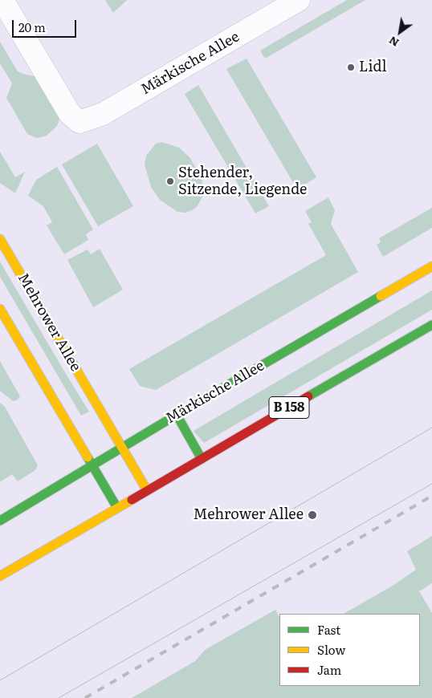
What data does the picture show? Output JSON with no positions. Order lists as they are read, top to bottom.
{
  "streets": {
    "main road": ["Märkische Allee", "Mehrower Allee", "B 158"]
  },
  "crossings": [
    ["Märkische Allee", "Mehrower Allee"],
    ["Mehrower Allee", "B 158"]
  ],
  "places": ["Lidl", "Stehender, Sitzende, Liegende", "Mehrower Allee"],
  "legend": ["Fast", "Slow", "Jam"],
  "scale_bar": "20 m",
  "north": "bottom left"
}
